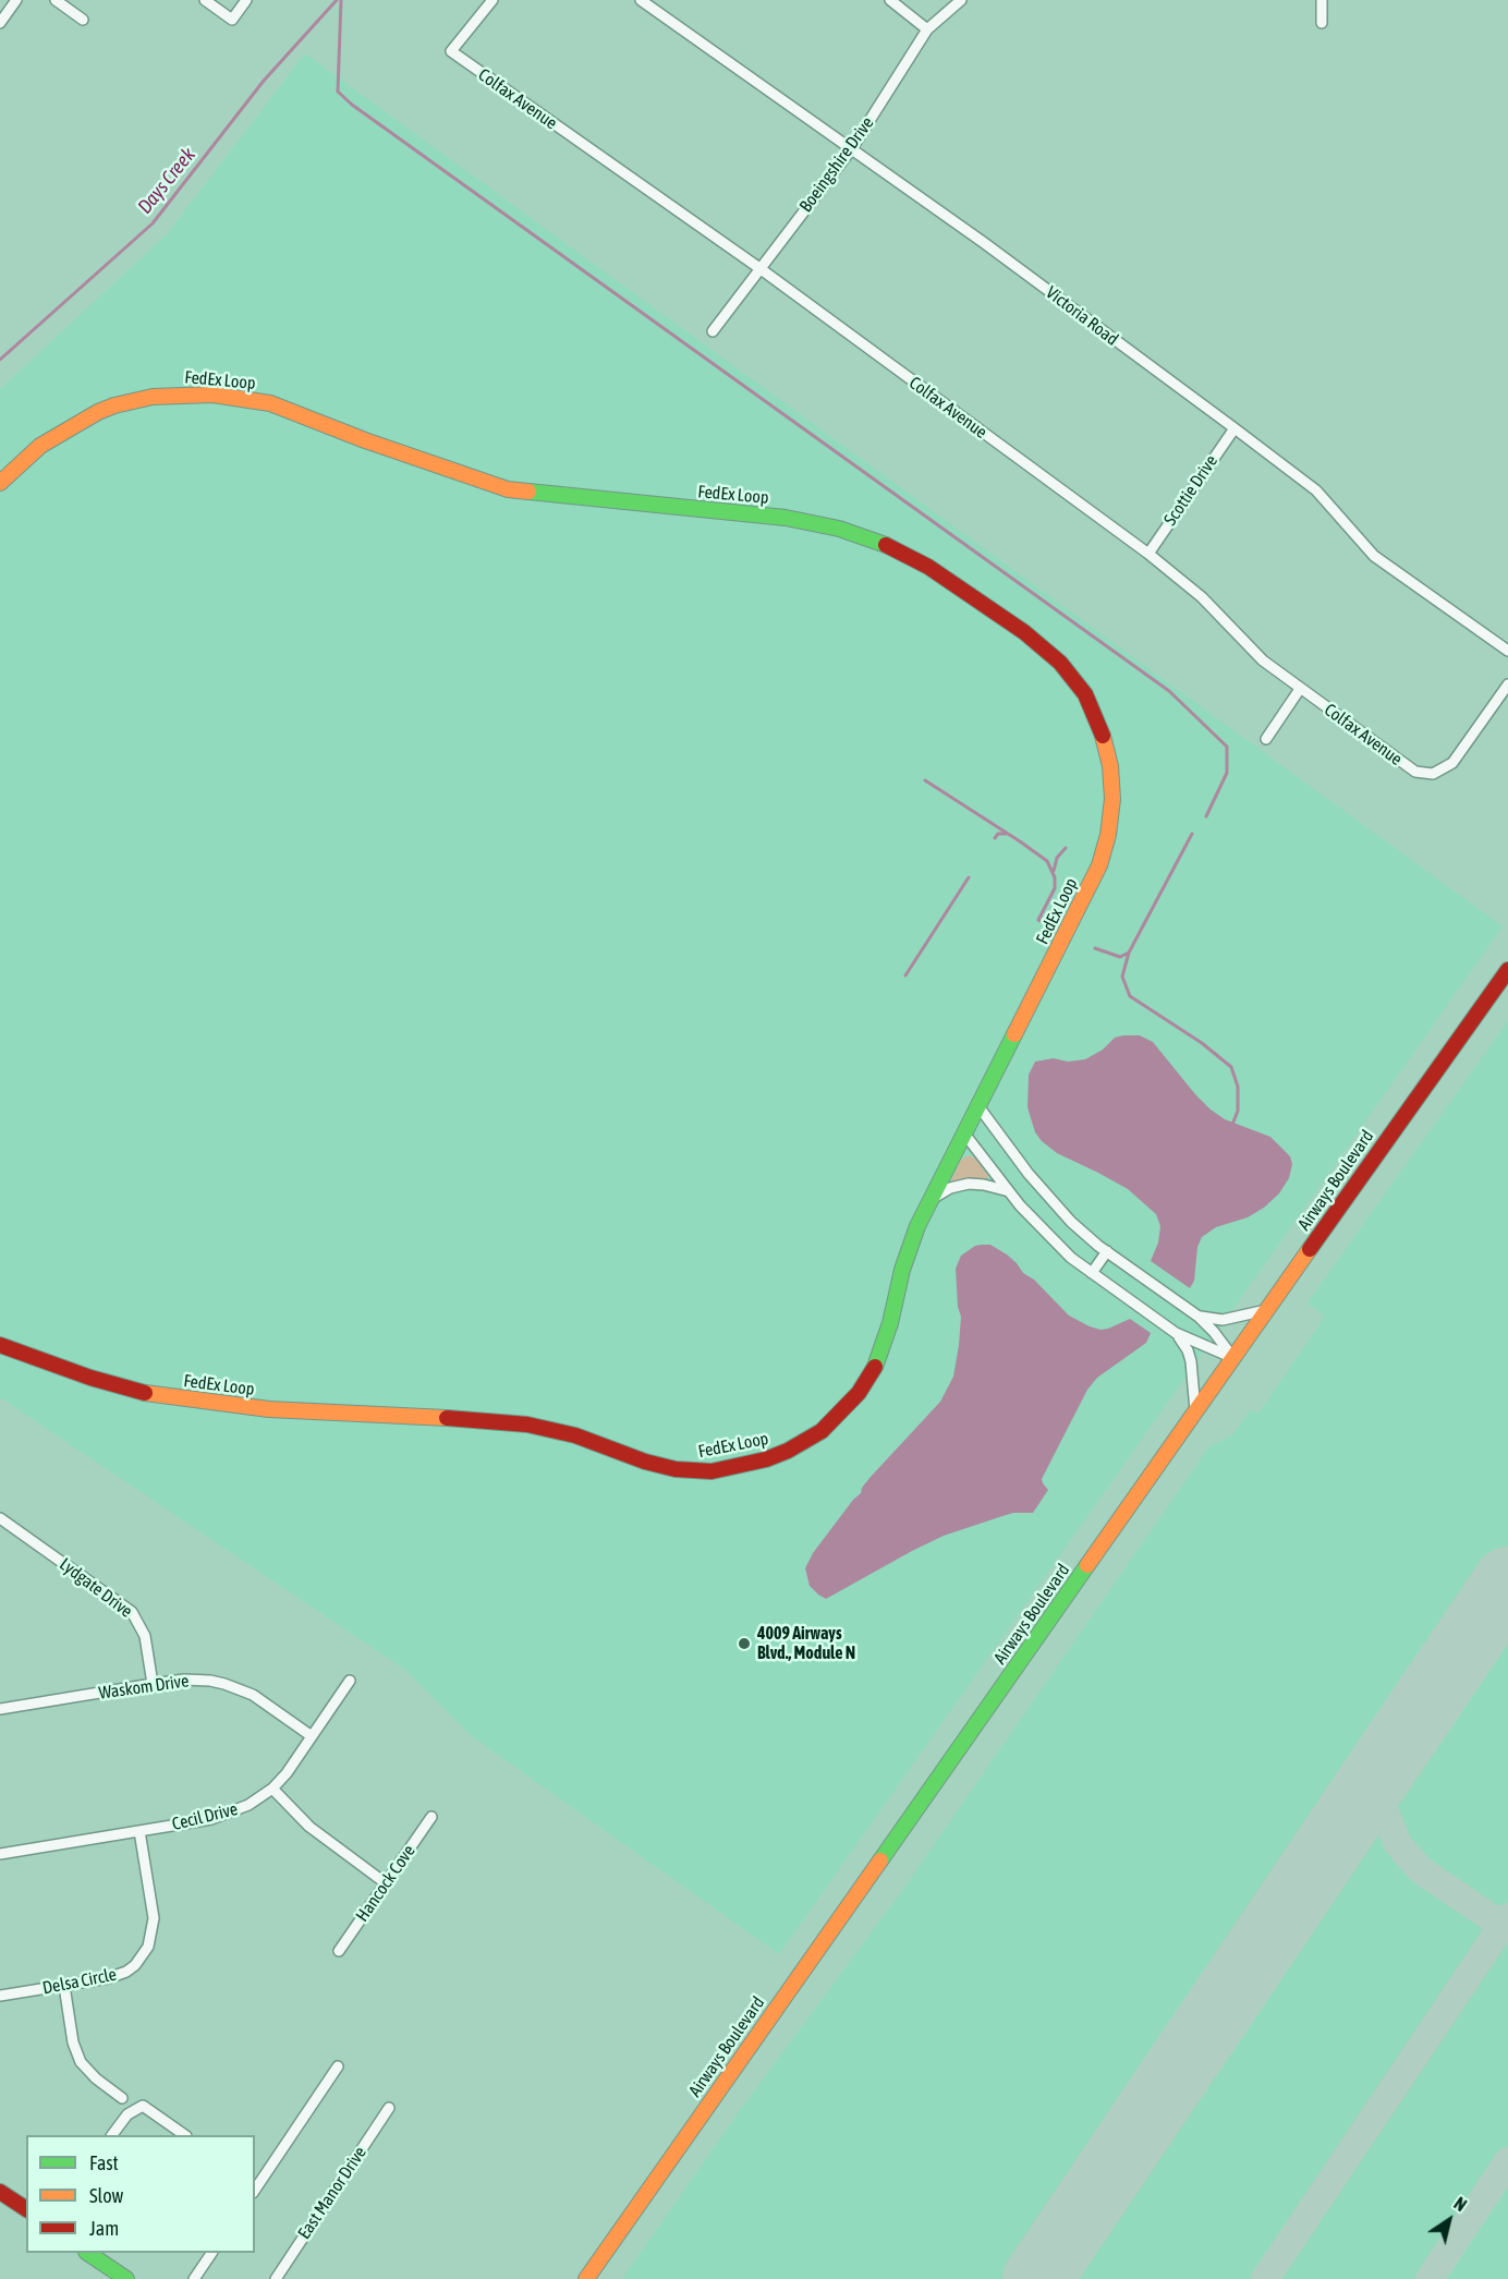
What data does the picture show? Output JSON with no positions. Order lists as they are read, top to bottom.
{
  "streets": {
    "street": [
      "Colfax Avenue",
      "Boeingshire Drive",
      "Victoria Road",
      "FedEx Loop",
      "Scottie Drive",
      "Airways Boulevard",
      "Lydgate Drive",
      "Waskom Drive",
      "Cecil Drive",
      "Hancock Cove",
      "Delsa Circle",
      "East Manor Drive"
    ]
  },
  "crossings": [
    ["Colfax Avenue", "Boeingshire Drive"],
    ["Colfax Avenue", "Scottie Drive"],
    ["Boeingshire Drive", "Victoria Road"],
    ["Victoria Road", "Scottie Drive"],
    ["Lydgate Drive", "Waskom Drive"],
    ["Waskom Drive", "Cecil Drive"],
    ["Cecil Drive", "Delsa Circle"]
  ],
  "water": ["Days Creek"],
  "places": ["4009 Airways Blvd., Module N"],
  "legend": ["Fast", "Slow", "Jam"],
  "north": "top right"
}
